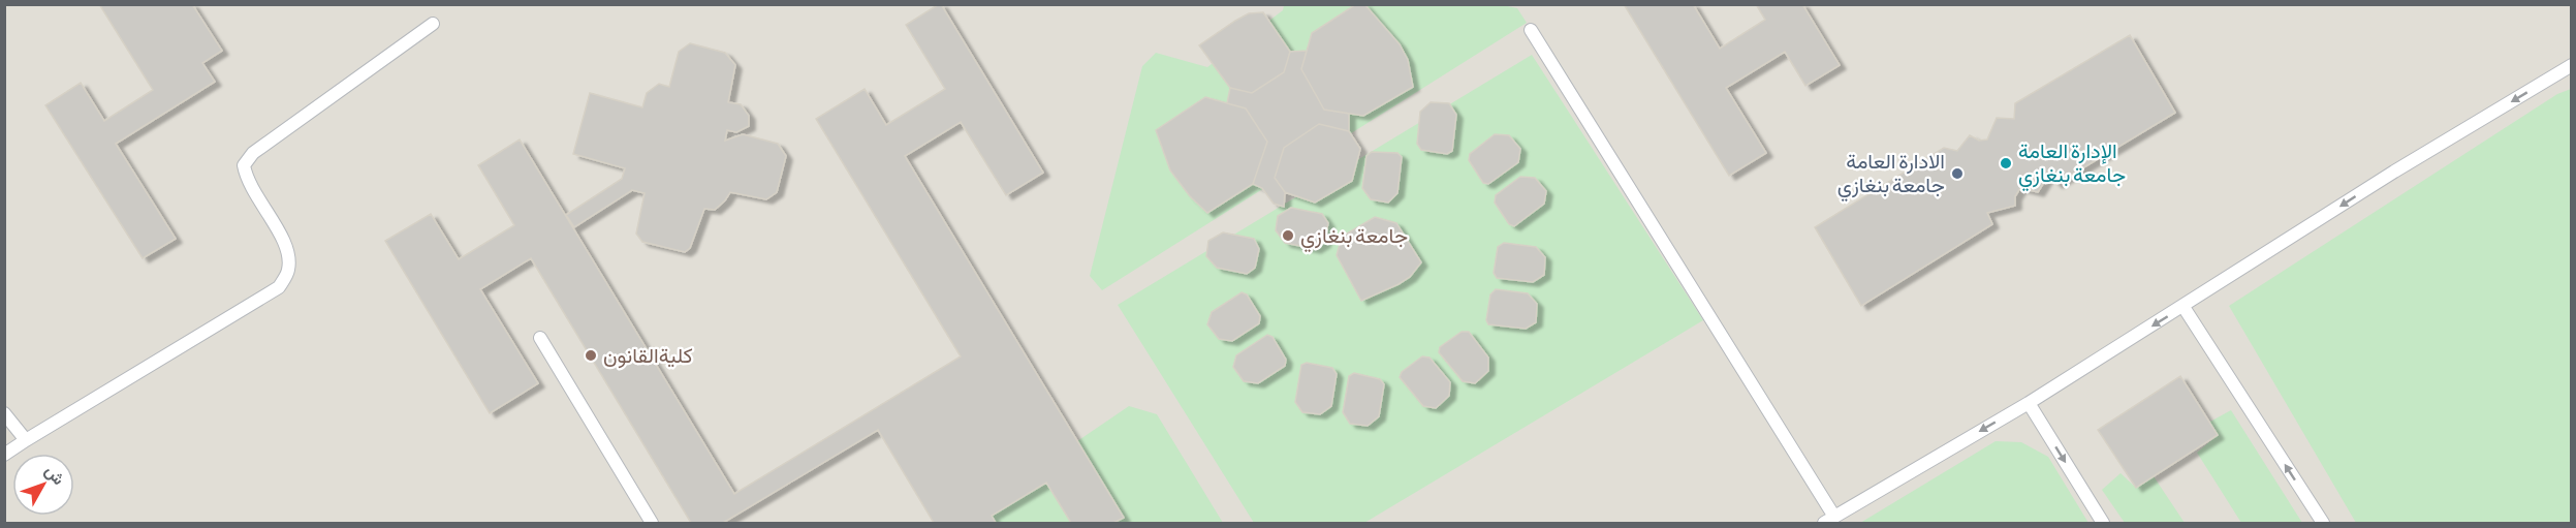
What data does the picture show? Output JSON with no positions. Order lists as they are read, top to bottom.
{
  "places": [
    "الإدارة العامة جامعة بنغازي",
    "الادارة العامة جامعة بنغازي",
    "جامعة بنغازي",
    "كليةالقانون"
  ],
  "north": "top right"
}
